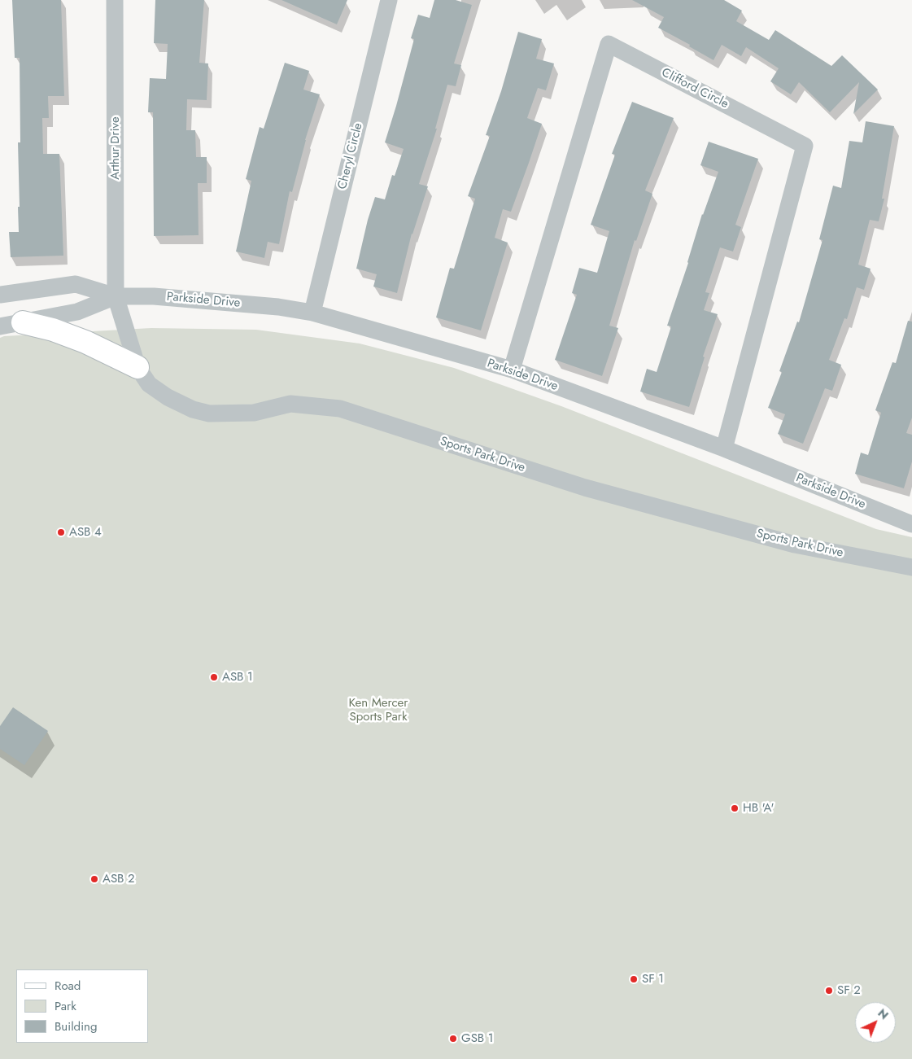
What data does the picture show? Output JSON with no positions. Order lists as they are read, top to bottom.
{
  "streets": {
    "street": [
      "Clifford Circle",
      "Arthur Drive",
      "Cheryl Circle",
      "Parkside Drive",
      "Sports Park Drive"
    ]
  },
  "crossings": [
    ["Clifford Circle", "Parkside Drive"],
    ["Arthur Drive", "Parkside Drive"],
    ["Arthur Drive", "Sports Park Drive"],
    ["Cheryl Circle", "Parkside Drive"],
    ["Parkside Drive", "Sports Park Drive"]
  ],
  "parks": ["Ken Mercer Sports Park"],
  "places": [
    "ASB 4",
    "ASB 1",
    "HB 'A'",
    "ASB 2",
    "SF 1",
    "SF 2",
    "GSB 1"
  ],
  "legend": ["Road", "Park", "Building"],
  "north": "top right"
}
